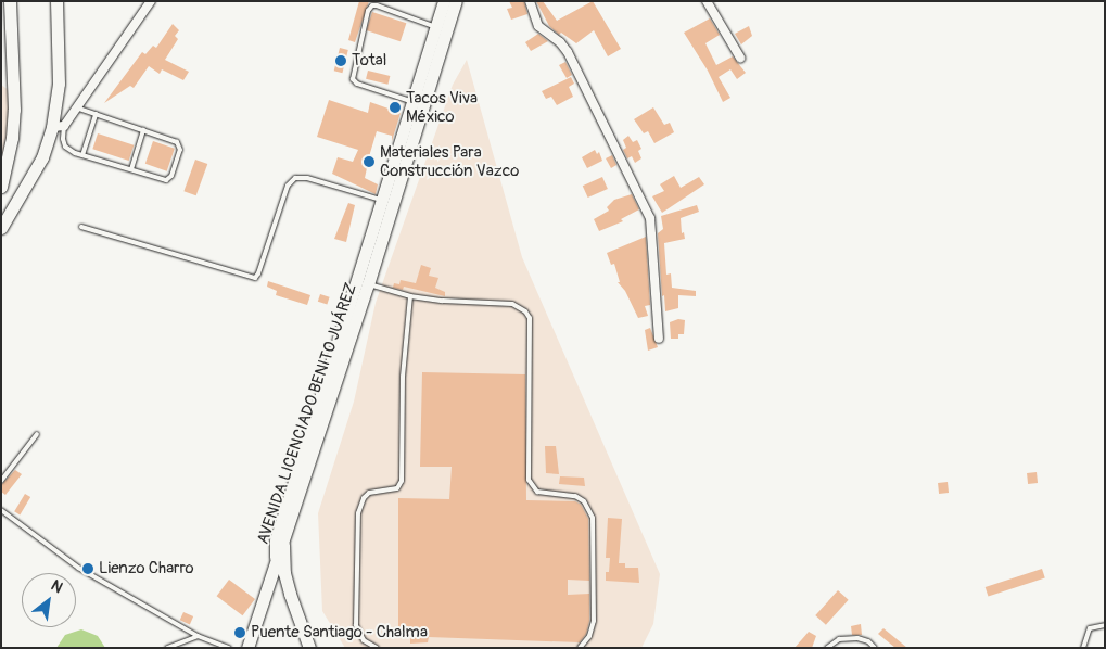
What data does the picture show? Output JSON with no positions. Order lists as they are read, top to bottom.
{
  "streets": {
    "main road": ["AVENIDA LICENCIADO BENITO JUÁREZ"]
  },
  "places": [
    "Total",
    "Tacos Viva México",
    "Materiales Para Construcción Vazco",
    "Lienzo Charro",
    "Puente Santiago - Chalma"
  ],
  "north": "top right"
}
